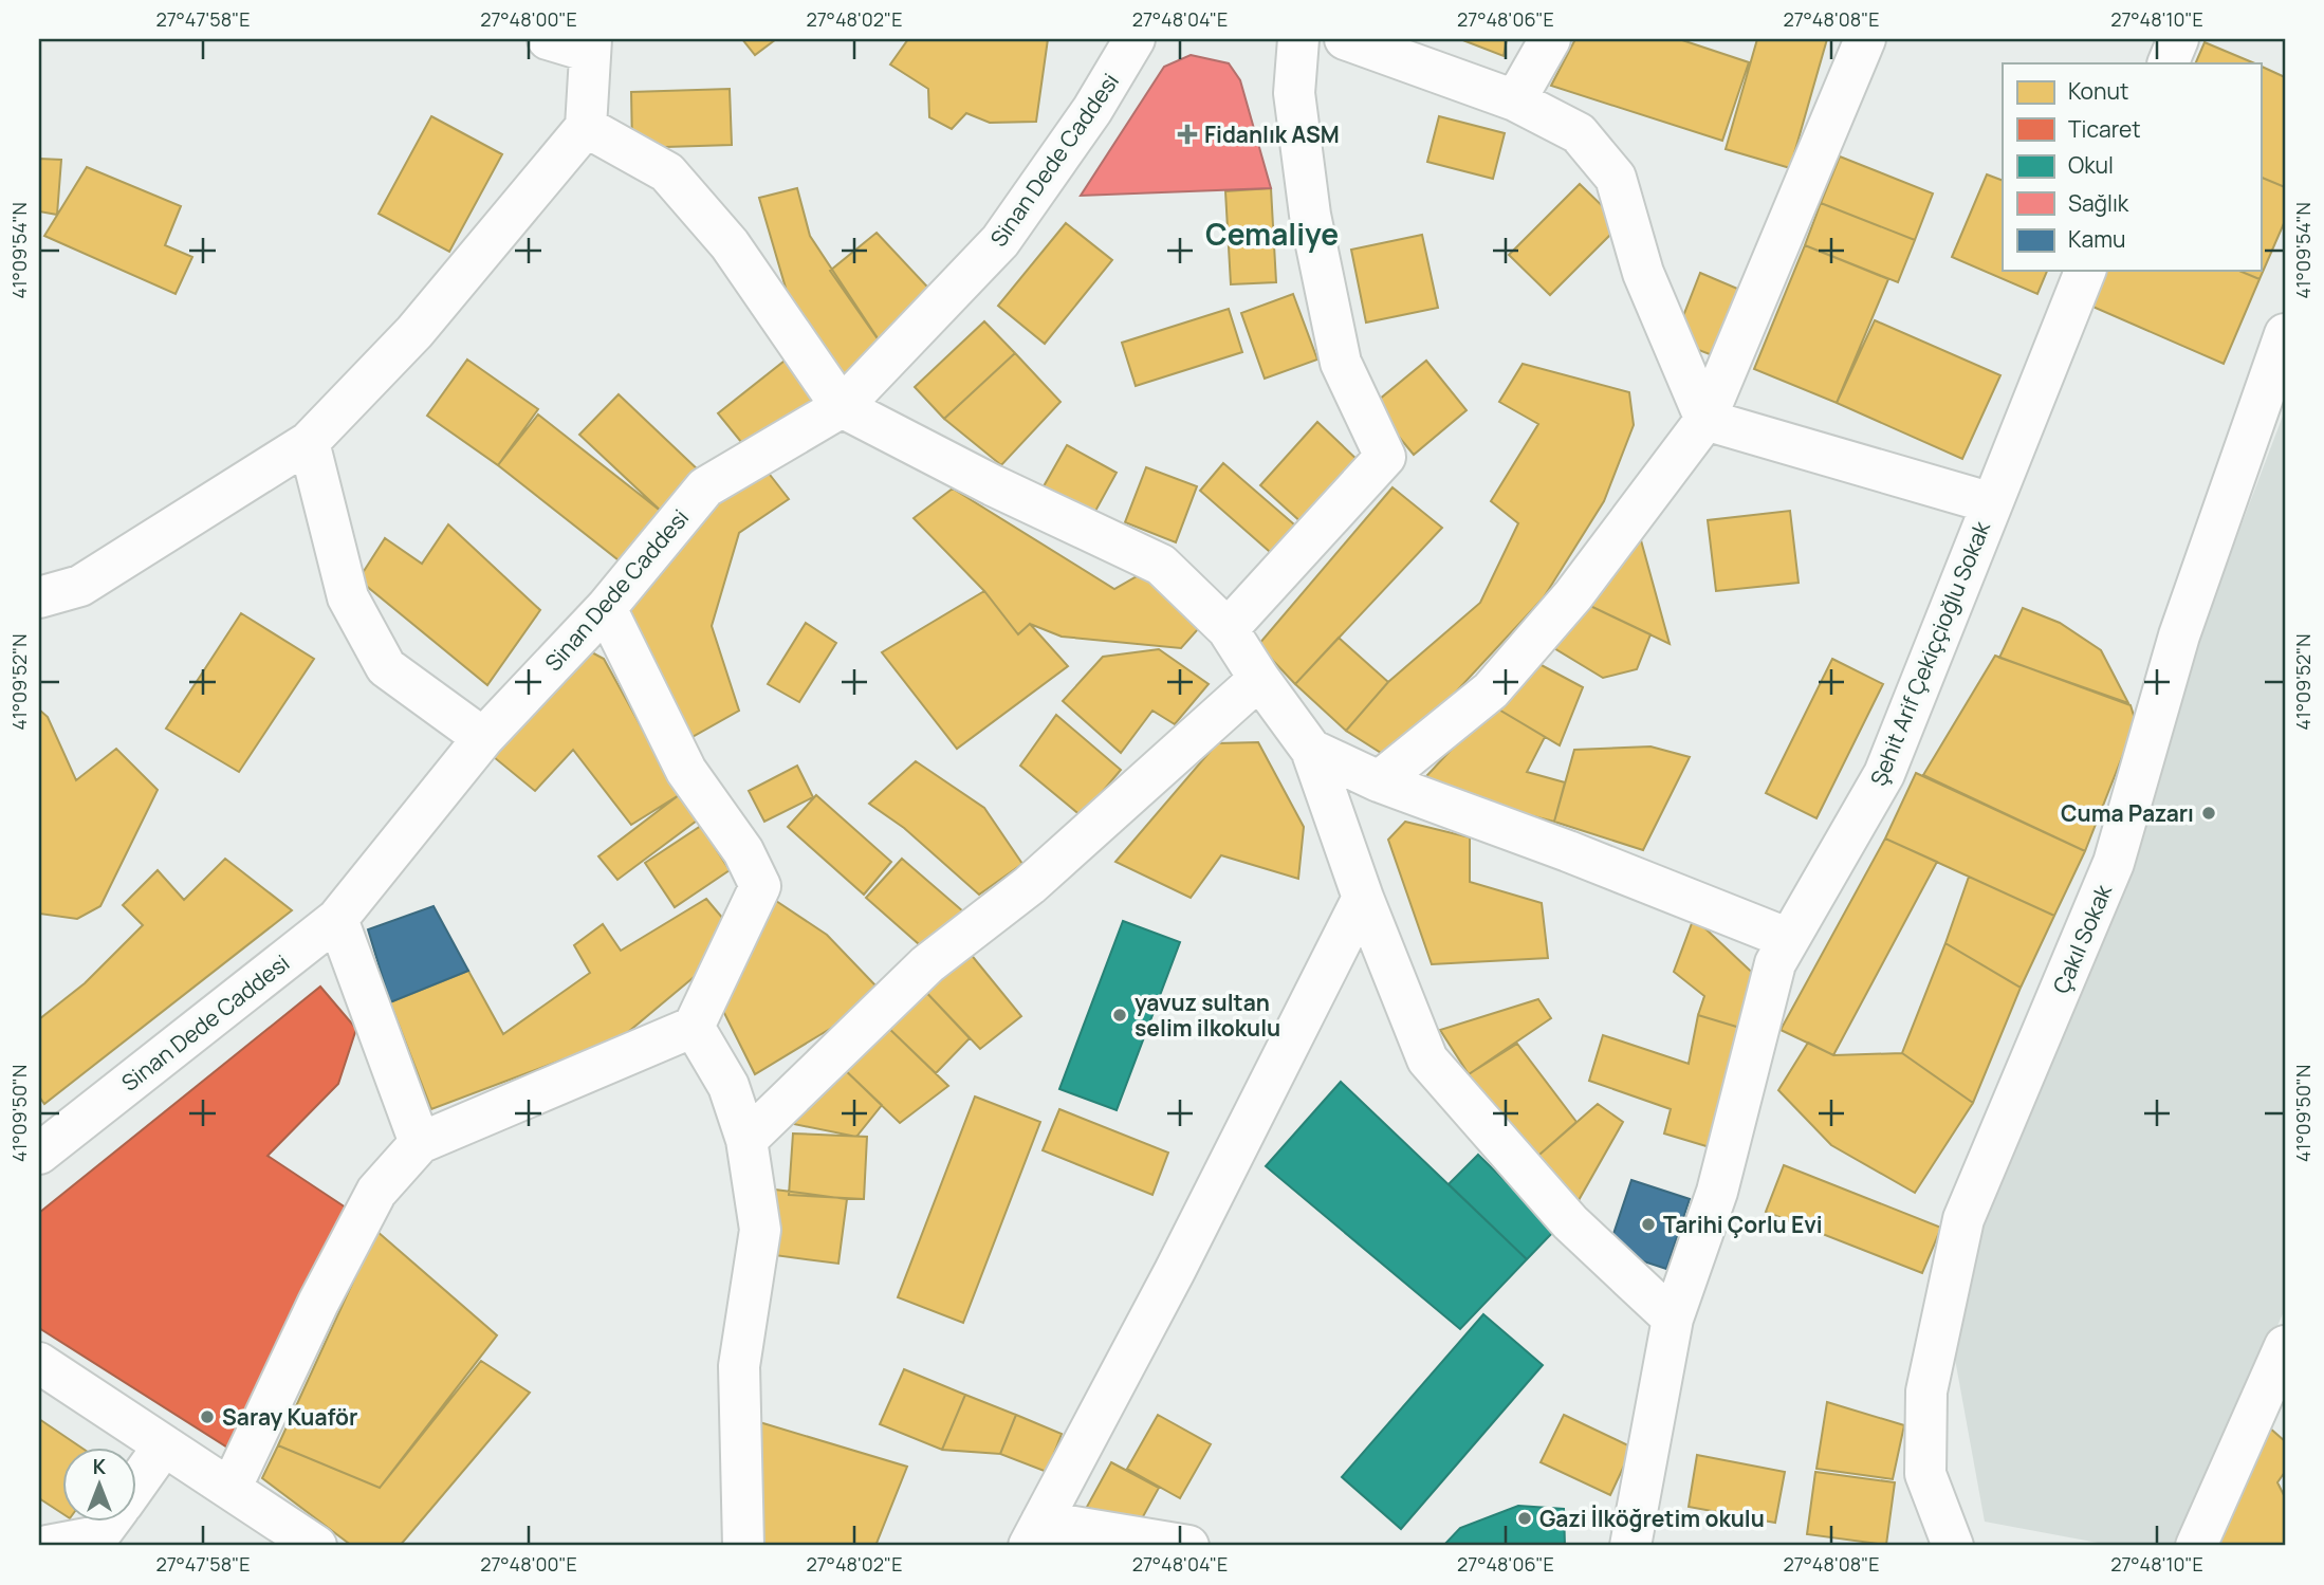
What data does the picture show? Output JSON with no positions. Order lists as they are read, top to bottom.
{
  "streets": {
    "street": ["Sinan Dede Caddesi", "Şehit Arif Çekiççioğlu Sokak", "Çakıl Sokak"]
  },
  "districts": ["Cemaliye"],
  "places": {
    "health": ["Fidanlık ASM"],
    "other": [
      "Cuma Pazarı",
      "yavuz sultan selim ilkokulu",
      "Tarihi Çorlu Evi",
      "Saray Kuaför",
      "Gazi İlköğretim okulu"
    ]
  },
  "legend": [
    "Konut",
    "Ticaret",
    "Okul",
    "Sağlık",
    "Kamu"
  ],
  "north": "top",
  "coordinates": [
    "27°47'58\"E",
    "27°48'00\"E",
    "27°48'02\"E",
    "27°48'04\"E",
    "27°48'06\"E",
    "27°48'08\"E",
    "27°48'10\"E",
    "41°09'54\"N",
    "41°09'52\"N",
    "41°09'50\"N"
  ]
}
